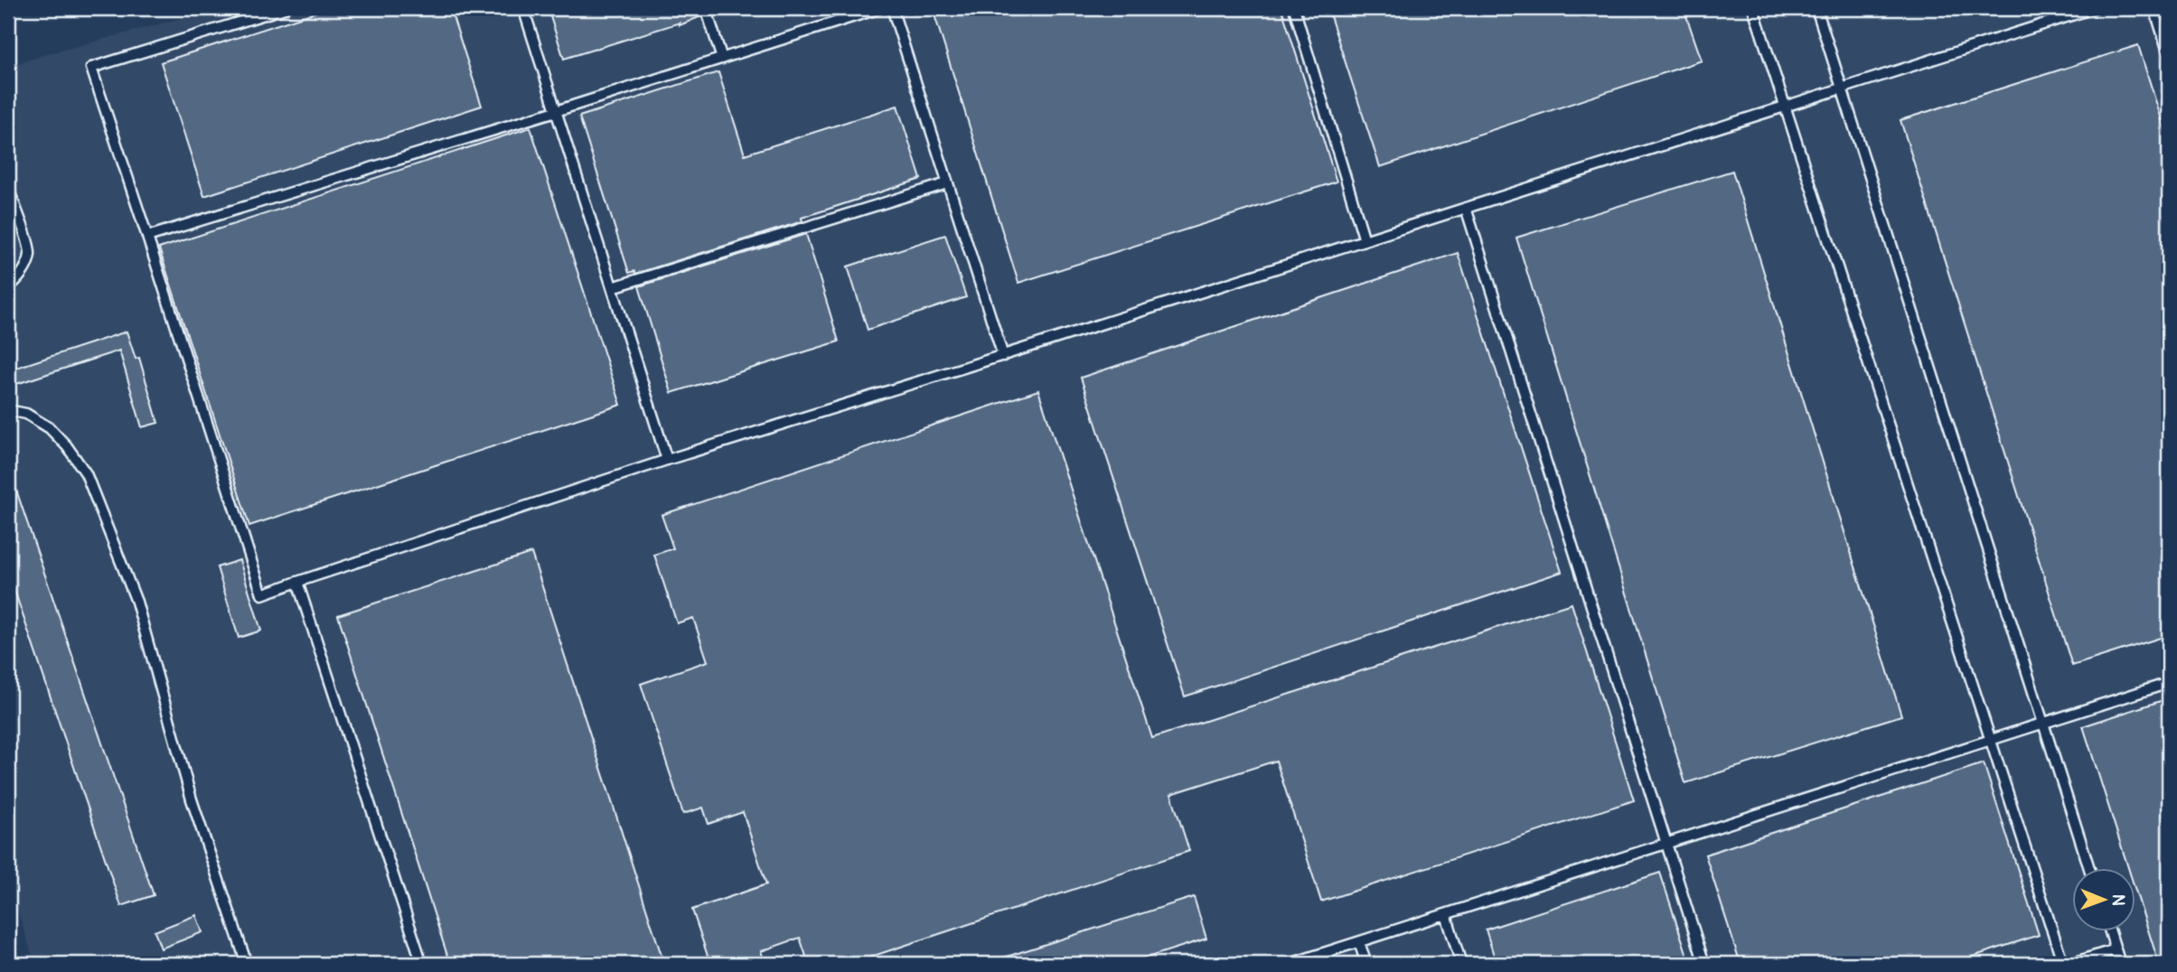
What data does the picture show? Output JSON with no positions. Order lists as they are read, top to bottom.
{
  "north": "right"
}
